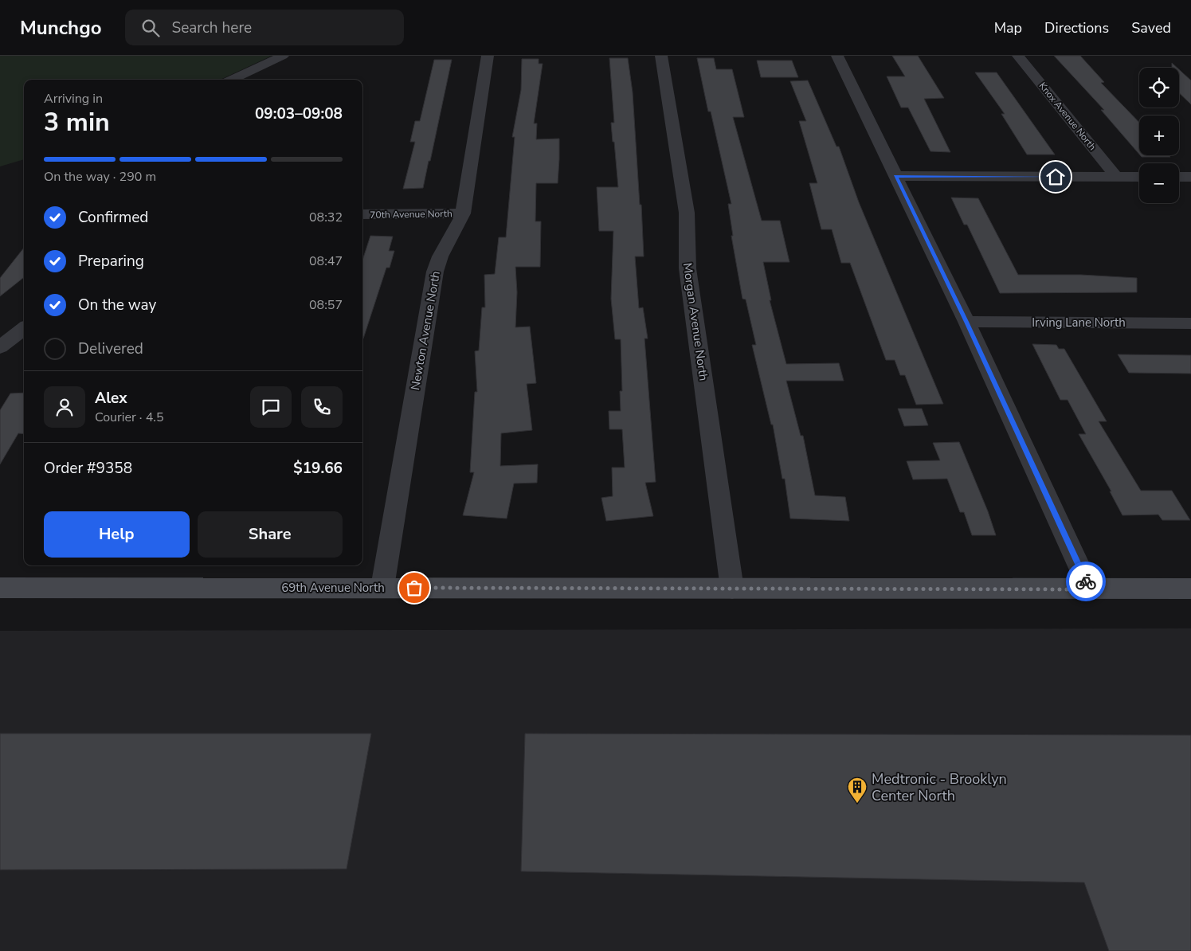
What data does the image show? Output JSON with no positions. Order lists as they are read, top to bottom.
{
  "streets": {
    "street": [
      "Knox Avenue North",
      "70th Avenue North",
      "Morgan Avenue North",
      "Irving Lane North",
      "Newton Avenue North",
      "69th Avenue North"
    ]
  },
  "crossings": [
    ["70th Avenue North", "Newton Avenue North"],
    ["Morgan Avenue North", "69th Avenue North"],
    ["Newton Avenue North", "69th Avenue North"]
  ],
  "places": {
    "building": ["Medtronic - Brooklyn Center North"]
  },
  "page": {
    "header": "Munchgo",
    "search": "Search here",
    "nav": ["Map", "Directions", "Saved"],
    "map_buttons": ["+", "−"],
    "heading": ["3 min", "Arriving in", "09:03–09:08"],
    "panel": [
      "Alex",
      "Courier · 4.5",
      "Order #9358",
      "$19.66"
    ],
    "bar": "On the way · 290 m",
    "list": [
      ["Confirmed", "08:32"],
      ["Preparing", "08:47"],
      ["On the way", "08:57"],
      "Delivered"
    ],
    "buttons": ["Help", "Share"]
  }
}
